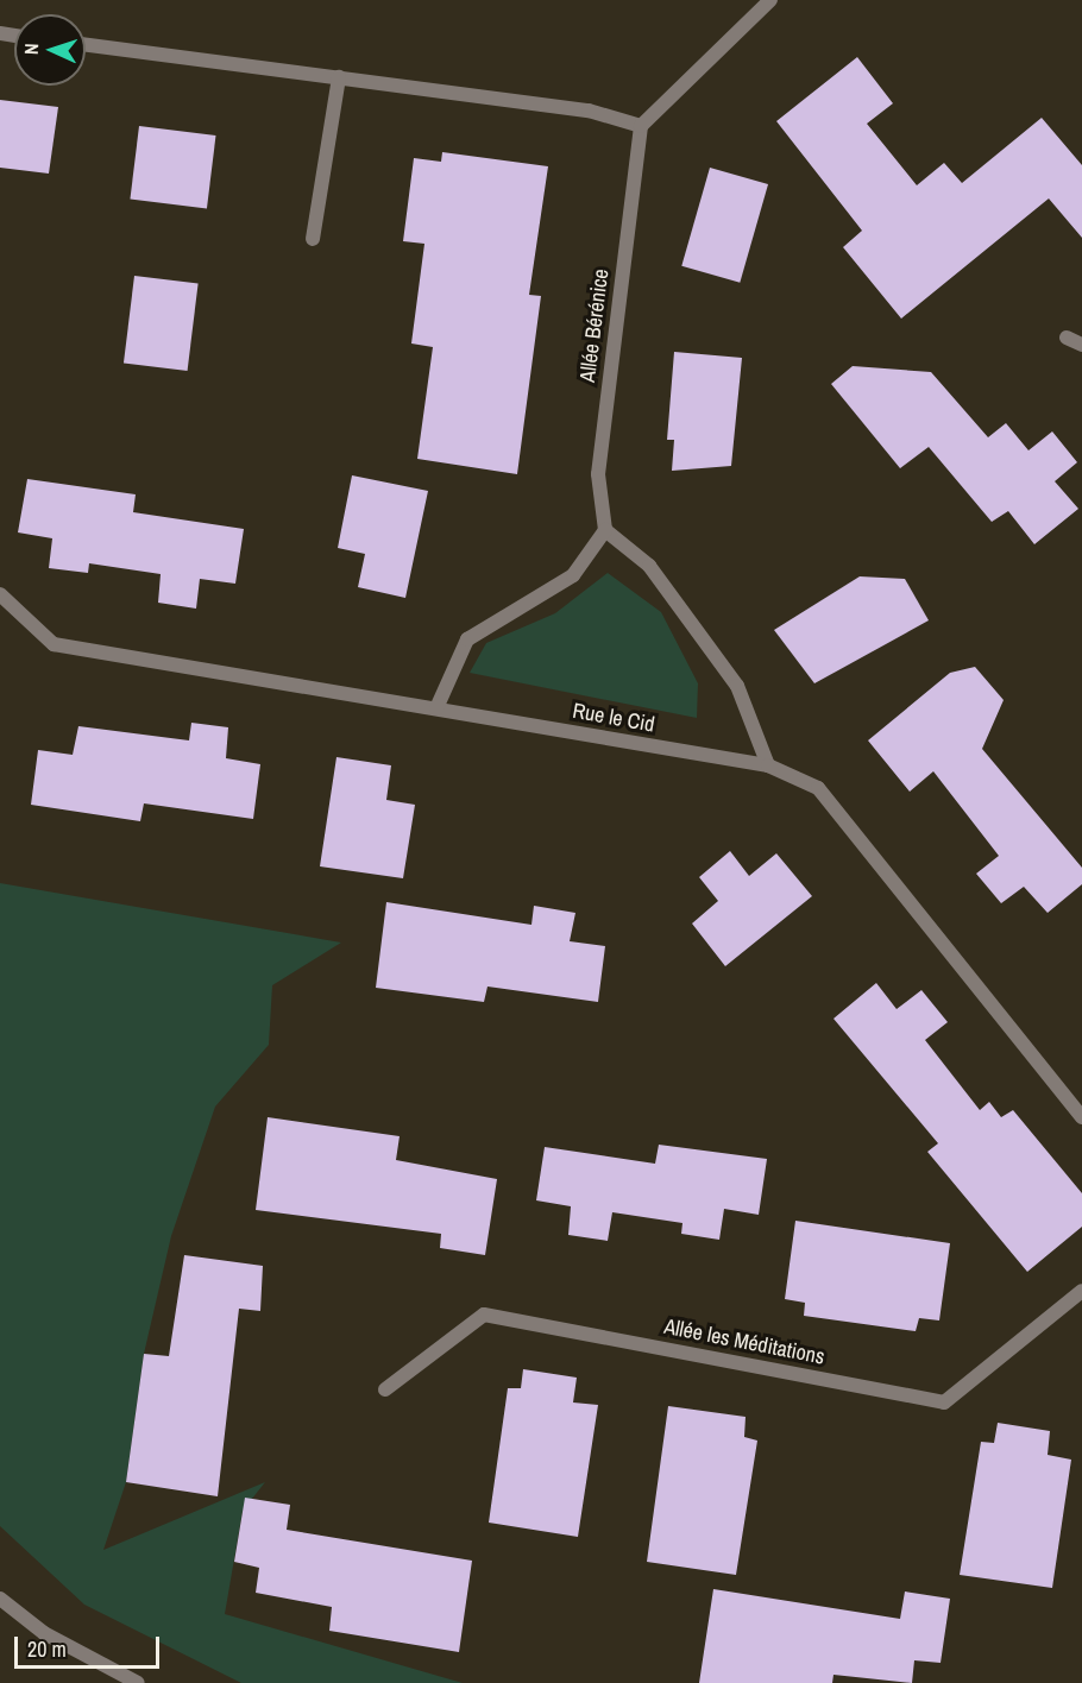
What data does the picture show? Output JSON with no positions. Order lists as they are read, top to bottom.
{
  "streets": {
    "street": ["Allée Bérénice", "Rue le Cid", "Allée les Méditations"]
  },
  "scale_bar": "20 m",
  "north": "left"
}
